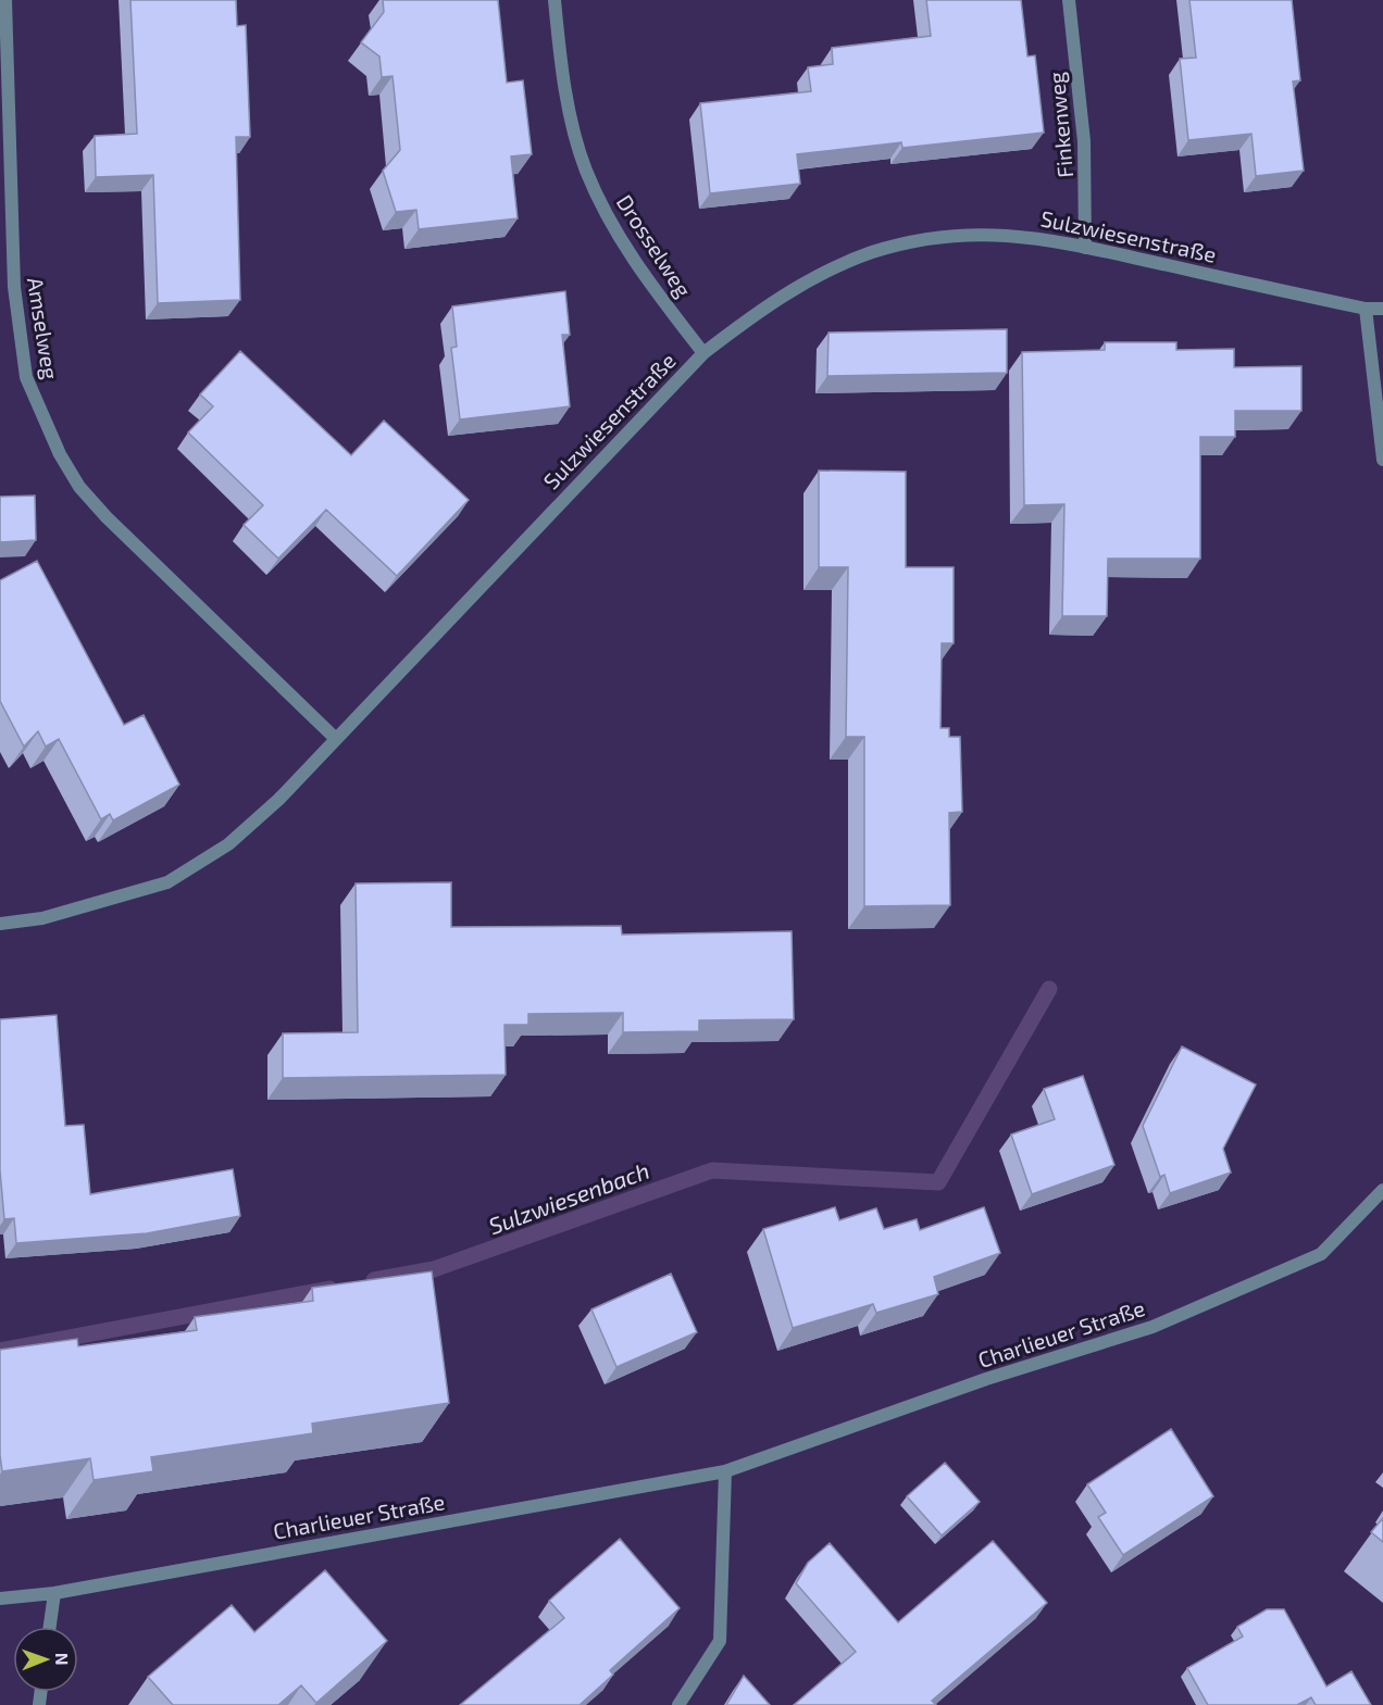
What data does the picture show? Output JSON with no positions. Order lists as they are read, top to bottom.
{
  "streets": {
    "street": [
      "Finkenweg",
      "Sulzwiesenstraße",
      "Drosselweg",
      "Amselweg",
      "Charlieuer Straße"
    ]
  },
  "crossings": [
    ["Finkenweg", "Sulzwiesenstraße"],
    ["Sulzwiesenstraße", "Drosselweg"],
    ["Sulzwiesenstraße", "Amselweg"]
  ],
  "water": ["Sulzwiesenbach"],
  "north": "right"
}
